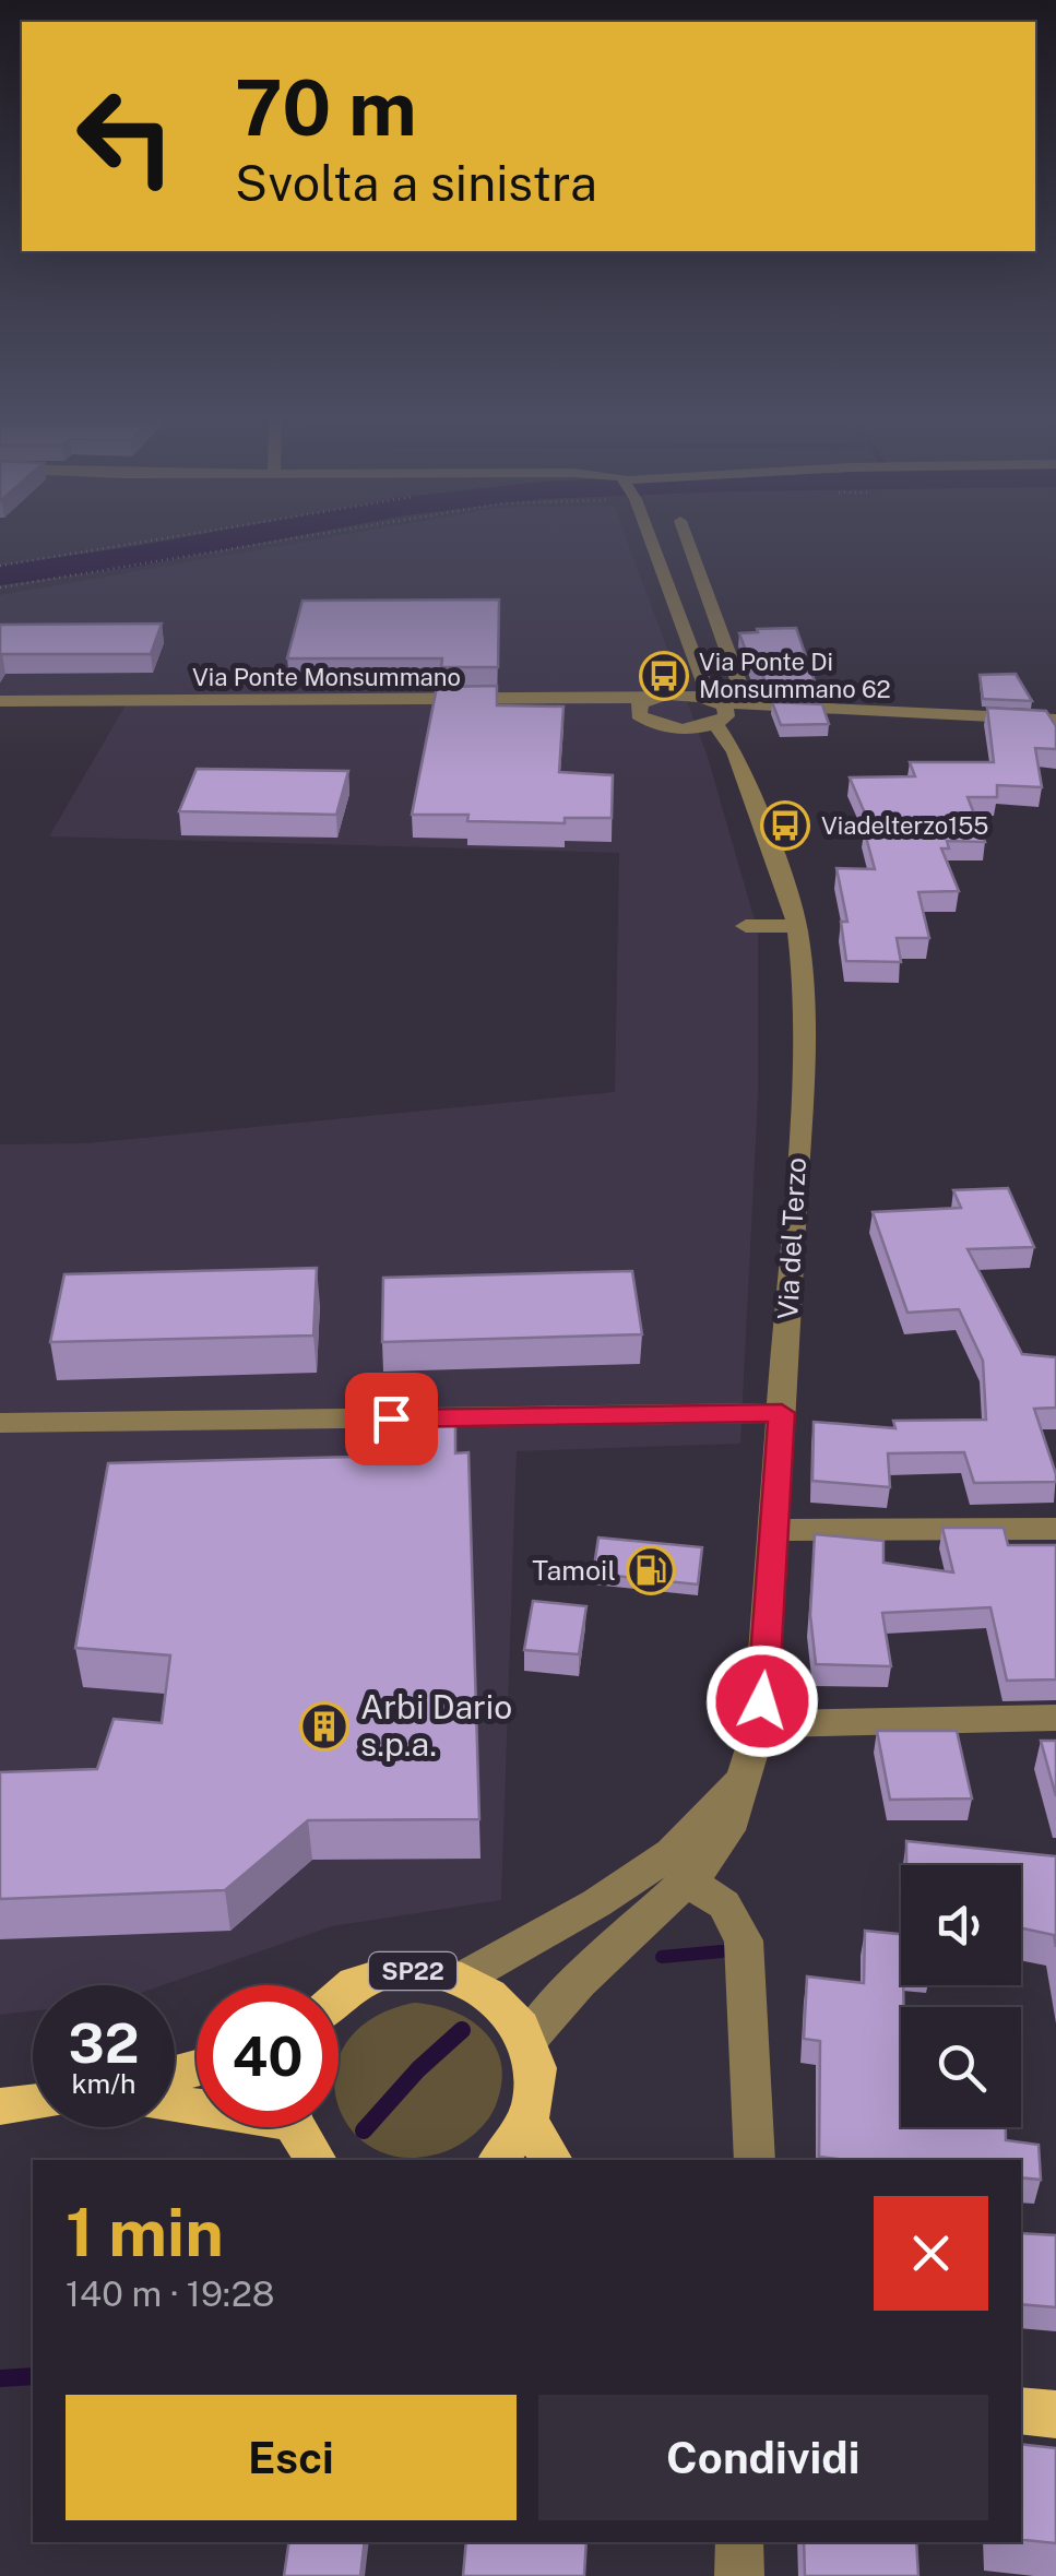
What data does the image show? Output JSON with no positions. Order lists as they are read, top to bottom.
{
  "streets": {
    "main road": ["SP22"],
    "street": ["Via Ponte Monsummano", "Via del Terzo"]
  },
  "crossings": [
    ["Via Ponte Monsummano", "Via del Terzo"],
    ["Via del Terzo", "SP22"]
  ],
  "places": {
    "bus stop": ["Via Ponte Di Monsummano 62", "Viadelterzo155"],
    "fuel station": ["Tamoil"],
    "building": ["Arbi Dario s.p.a."]
  },
  "page": {
    "turn": ["70 m", "Svolta a sinistra"],
    "speed": "32 km/h",
    "limit": "40",
    "heading": ["1 min", "140 m · 19:28"],
    "buttons": ["Esci", "Condividi"]
  }
}
